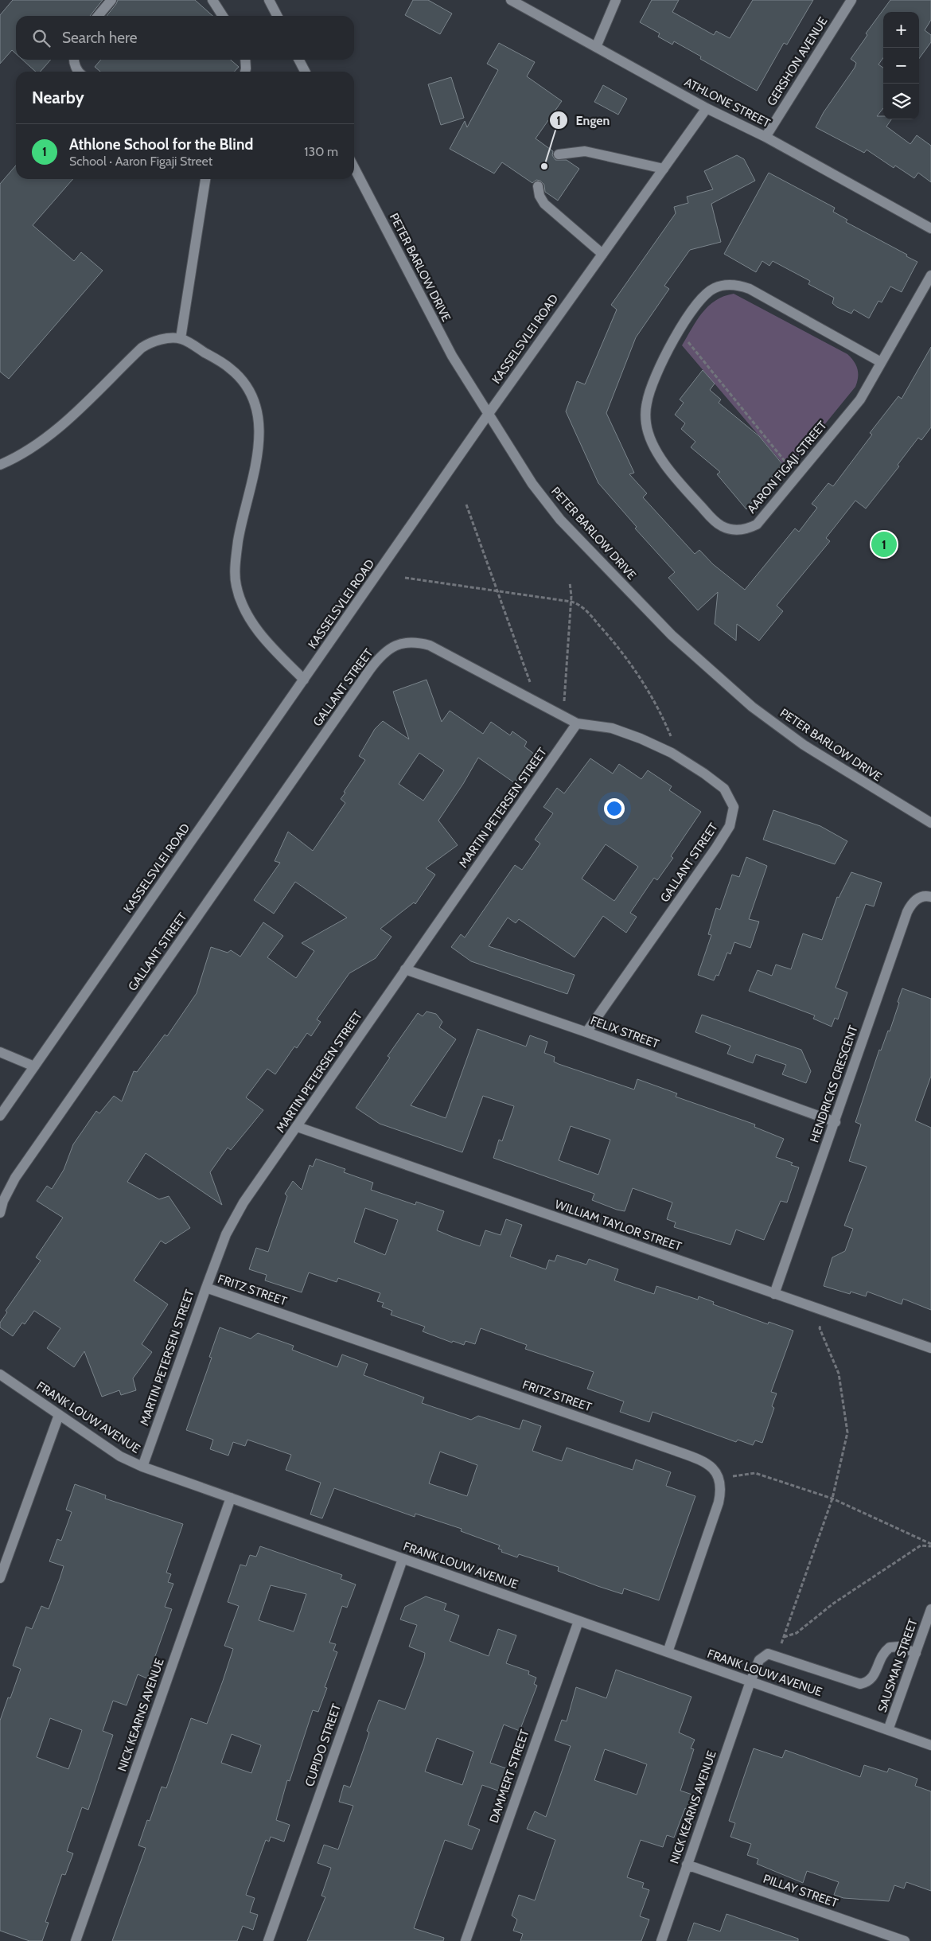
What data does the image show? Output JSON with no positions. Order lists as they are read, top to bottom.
{
  "streets": {
    "street": [
      "GERSHON AVENUE",
      "ATHLONE STREET",
      "PETER BARLOW DRIVE",
      "KASSELSVLEI ROAD",
      "AARON FIGAJI STREET",
      "GALLANT STREET",
      "MARTIN PETERSEN STREET",
      "FELIX STREET",
      "HENDRICKS CRESCENT",
      "WILLIAM TAYLOR STREET",
      "FRITZ STREET",
      "FRANK LOUW AVENUE",
      "SAUSMAN STREET",
      "NICK KEARNS AVENUE",
      "CUPIDO STREET",
      "DAMMERT STREET",
      "PILLAY STREET"
    ]
  },
  "crossings": [
    ["GERSHON AVENUE", "ATHLONE STREET"],
    ["ATHLONE STREET", "KASSELSVLEI ROAD"],
    ["PETER BARLOW DRIVE", "KASSELSVLEI ROAD"],
    ["GALLANT STREET", "MARTIN PETERSEN STREET"],
    ["GALLANT STREET", "FELIX STREET"],
    ["MARTIN PETERSEN STREET", "FELIX STREET"],
    ["MARTIN PETERSEN STREET", "WILLIAM TAYLOR STREET"],
    ["MARTIN PETERSEN STREET", "FRITZ STREET"],
    ["MARTIN PETERSEN STREET", "FRANK LOUW AVENUE"],
    ["FELIX STREET", "HENDRICKS CRESCENT"],
    ["HENDRICKS CRESCENT", "WILLIAM TAYLOR STREET"],
    ["FRANK LOUW AVENUE", "SAUSMAN STREET"],
    ["FRANK LOUW AVENUE", "NICK KEARNS AVENUE"],
    ["FRANK LOUW AVENUE", "CUPIDO STREET"],
    ["FRANK LOUW AVENUE", "DAMMERT STREET"],
    ["NICK KEARNS AVENUE", "PILLAY STREET"]
  ],
  "places": ["Engen"],
  "page": {
    "map_buttons": ["+", "−"],
    "search": "Search here",
    "heading": "Nearby",
    "list": [
      {
        "mark": "1",
        "name": "Athlone School for the Blind",
        "note": "School · Aaron Figaji Street",
        "value": "130 m"
      }
    ],
    "pins": "1"
  }
}
